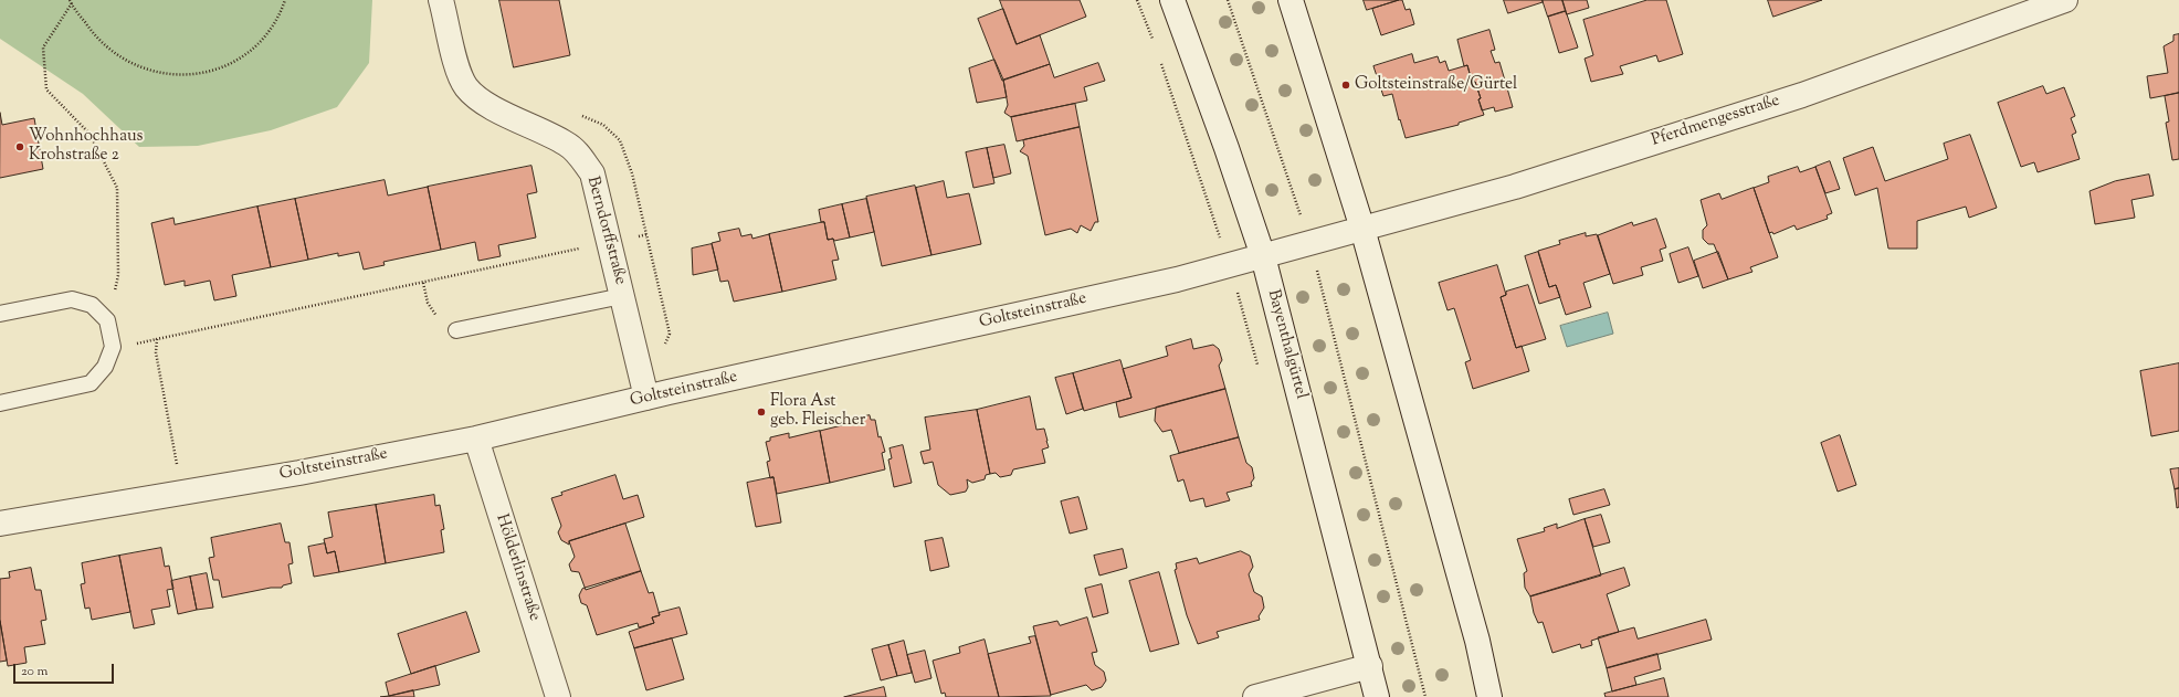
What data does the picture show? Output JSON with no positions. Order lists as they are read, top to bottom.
{
  "streets": {
    "street": [
      "Pferdmengesstraße",
      "Berndorffstraße",
      "Goltsteinstraße",
      "Bayenthalgürtel",
      "Hölderlinstraße"
    ]
  },
  "crossings": [
    ["Pferdmengesstraße", "Goltsteinstraße"],
    ["Berndorffstraße", "Goltsteinstraße"],
    ["Goltsteinstraße", "Bayenthalgürtel"],
    ["Goltsteinstraße", "Hölderlinstraße"]
  ],
  "places": ["Goltsteinstraße/Gürtel", "Wohnhochhaus Krohstraße 2", "Flora Ast geb. Fleischer"],
  "scale_bar": "20 m"
}
